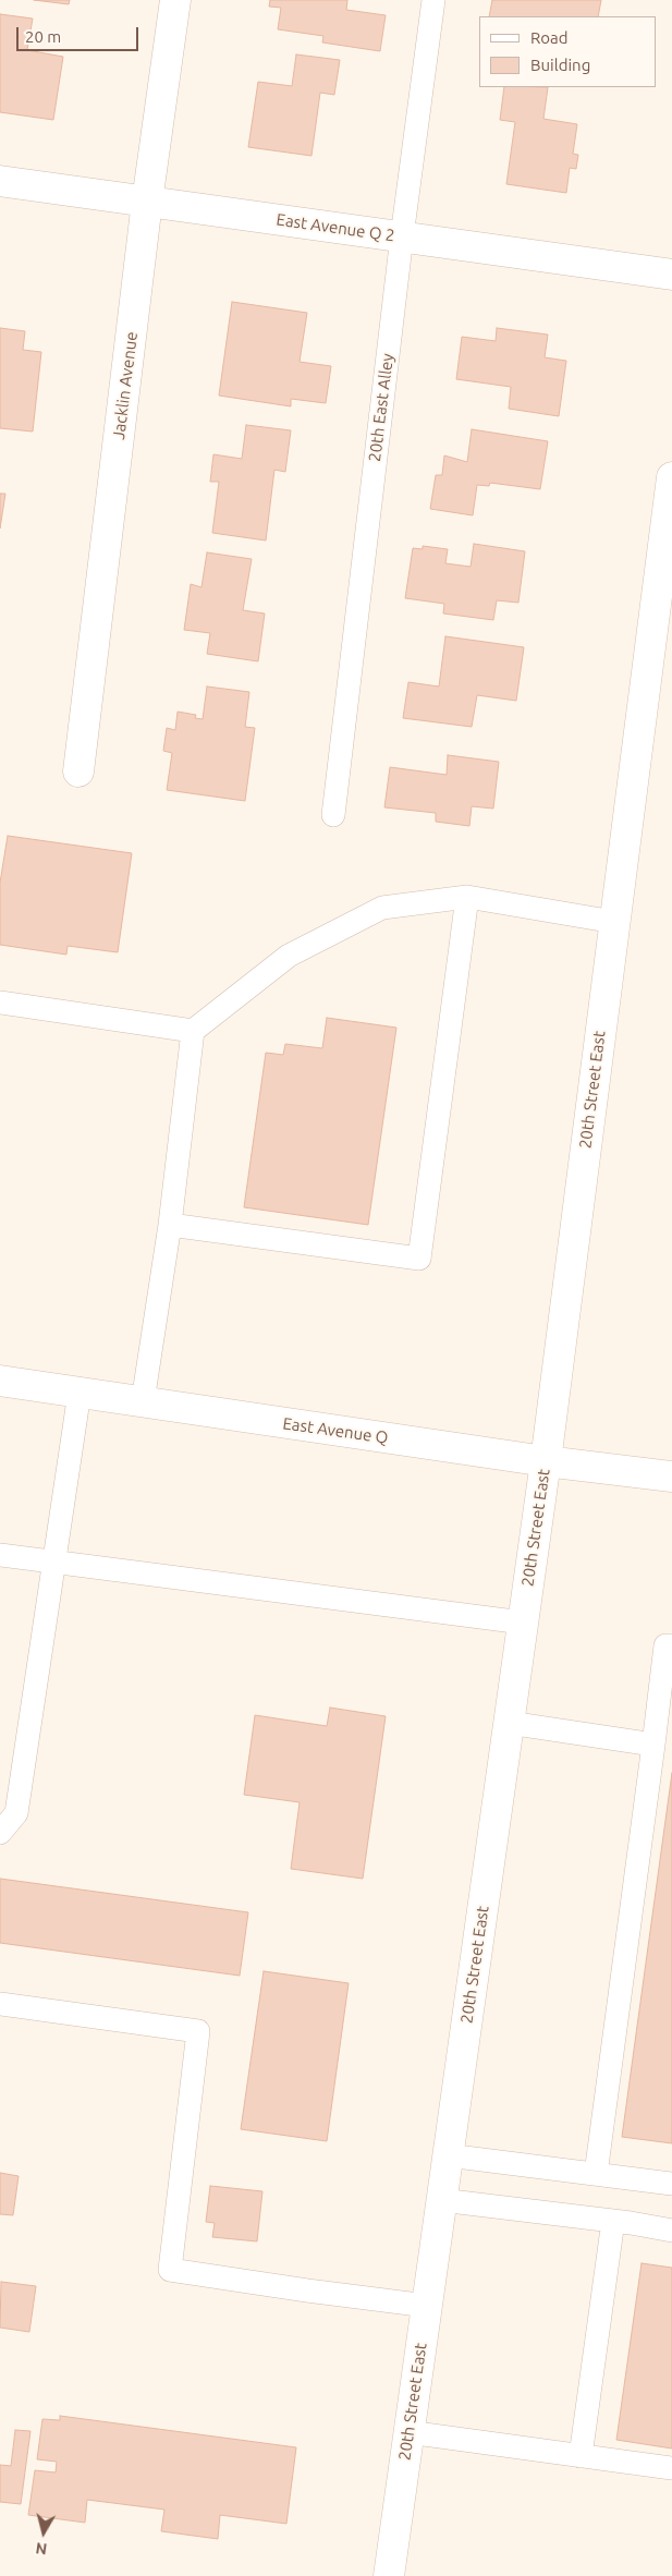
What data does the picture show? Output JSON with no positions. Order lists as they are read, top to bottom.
{
  "streets": {
    "street": [
      "East Avenue Q 2",
      "Jacklin Avenue",
      "20th Street East",
      "East Avenue Q"
    ],
    "lane": ["20th East Alley"]
  },
  "crossings": [
    ["East Avenue Q 2", "Jacklin Avenue"],
    ["East Avenue Q 2", "20th East Alley"],
    ["20th Street East", "East Avenue Q"]
  ],
  "legend": ["Road", "Building"],
  "scale_bar": "20 m",
  "north": "bottom"
}
